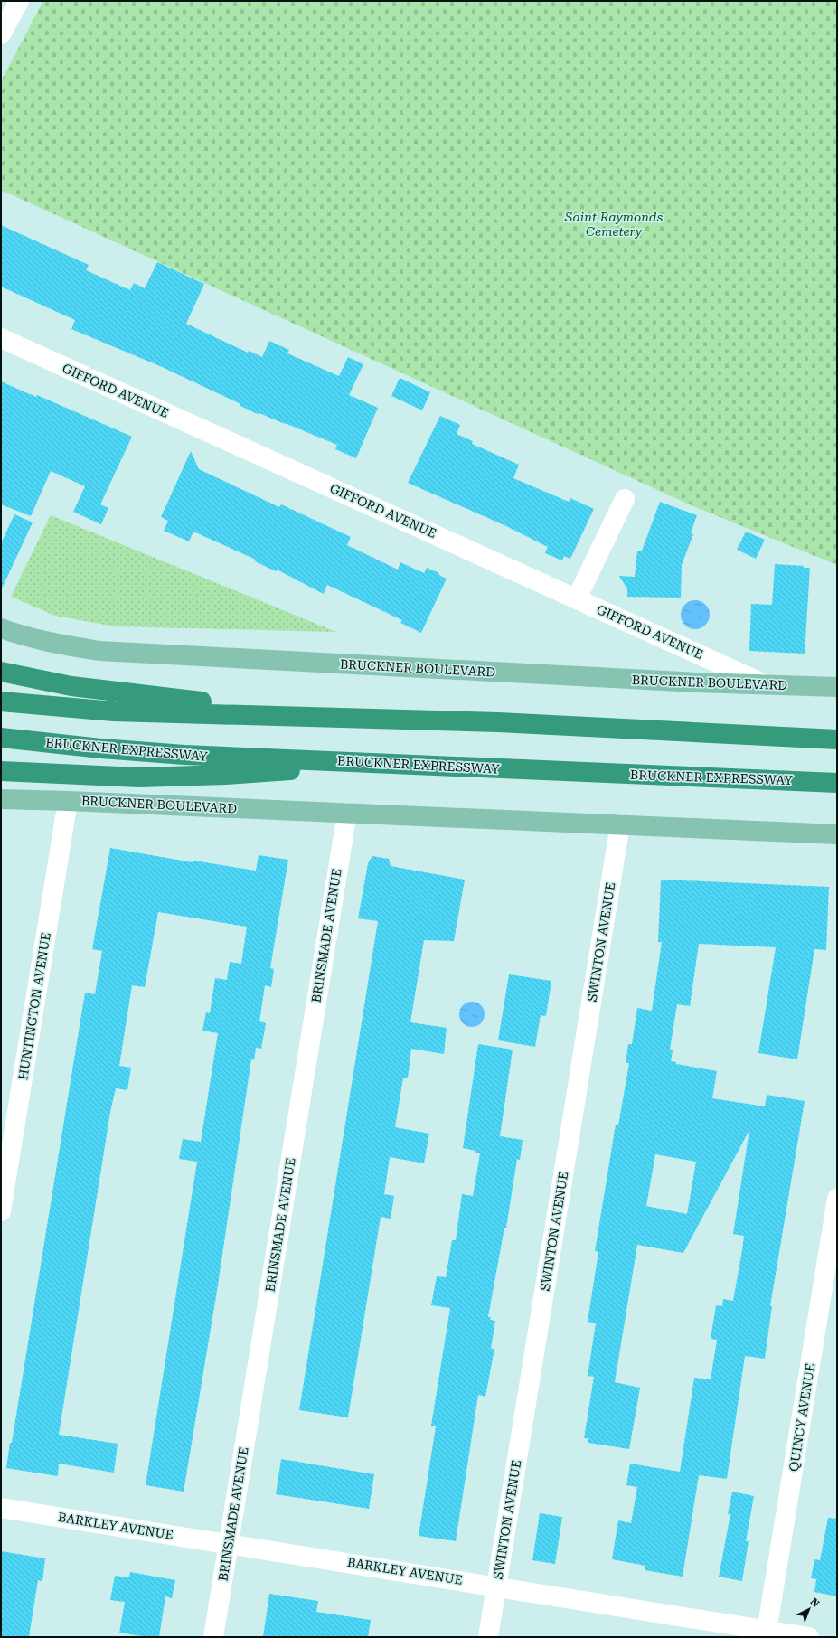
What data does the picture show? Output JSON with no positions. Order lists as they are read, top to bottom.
{
  "streets": {
    "highway": ["BRUCKNER EXPRESSWAY"],
    "main road": ["BRUCKNER BOULEVARD"],
    "street": [
      "GIFFORD AVENUE",
      "BRINSMADE AVENUE",
      "SWINTON AVENUE",
      "HUNTINGTON AVENUE",
      "QUINCY AVENUE",
      "BARKLEY AVENUE"
    ]
  },
  "crossings": [
    ["GIFFORD AVENUE", "BRUCKNER BOULEVARD"],
    ["BRUCKNER BOULEVARD", "BRINSMADE AVENUE"],
    ["BRUCKNER BOULEVARD", "SWINTON AVENUE"],
    ["BRUCKNER BOULEVARD", "HUNTINGTON AVENUE"],
    ["BRINSMADE AVENUE", "BARKLEY AVENUE"],
    ["SWINTON AVENUE", "BARKLEY AVENUE"],
    ["QUINCY AVENUE", "BARKLEY AVENUE"]
  ],
  "parks": ["Saint Raymonds Cemetery"],
  "north": "top right"
}
